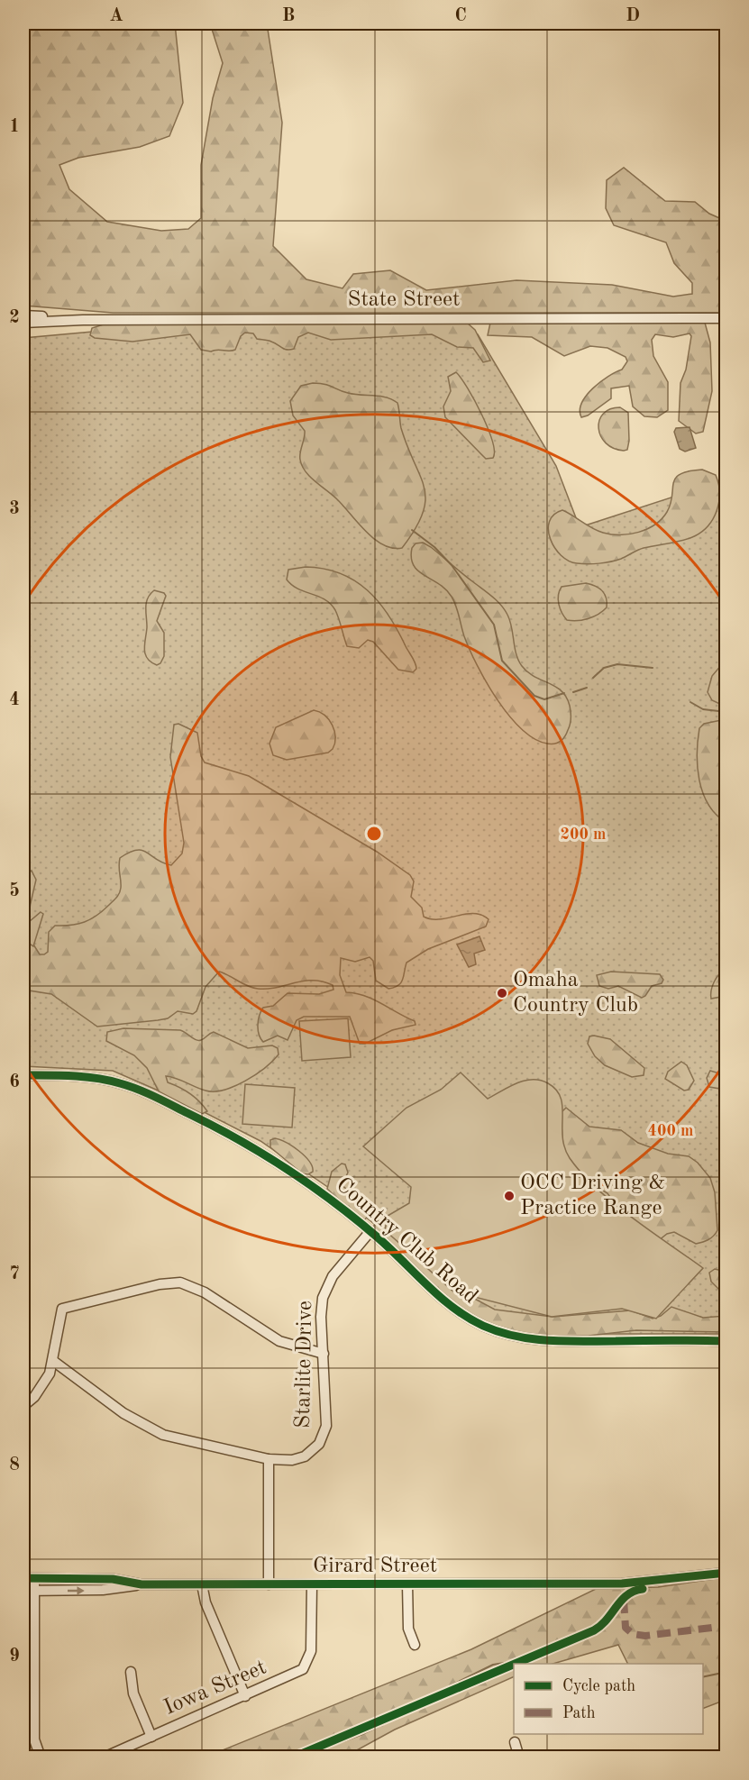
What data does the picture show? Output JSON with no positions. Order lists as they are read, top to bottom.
{
  "streets": {
    "street": [
      "State Street",
      "Country Club Road",
      "Starlite Drive",
      "Girard Street",
      "Iowa Street"
    ]
  },
  "crossings": [
    ["Country Club Road", "Starlite Drive"],
    ["Girard Street", "Iowa Street"]
  ],
  "places": ["Omaha Country Club", "OCC Driving & Practice Range"],
  "legend": ["Cycle path", "Path"],
  "grid": {
    "columns": [
      "A",
      "B",
      "C",
      "D"
    ],
    "rows": [
      "1",
      "2",
      "3",
      "4",
      "5",
      "6",
      "7",
      "8",
      "9"
    ]
  },
  "rings": ["200 m", "400 m"]
}
